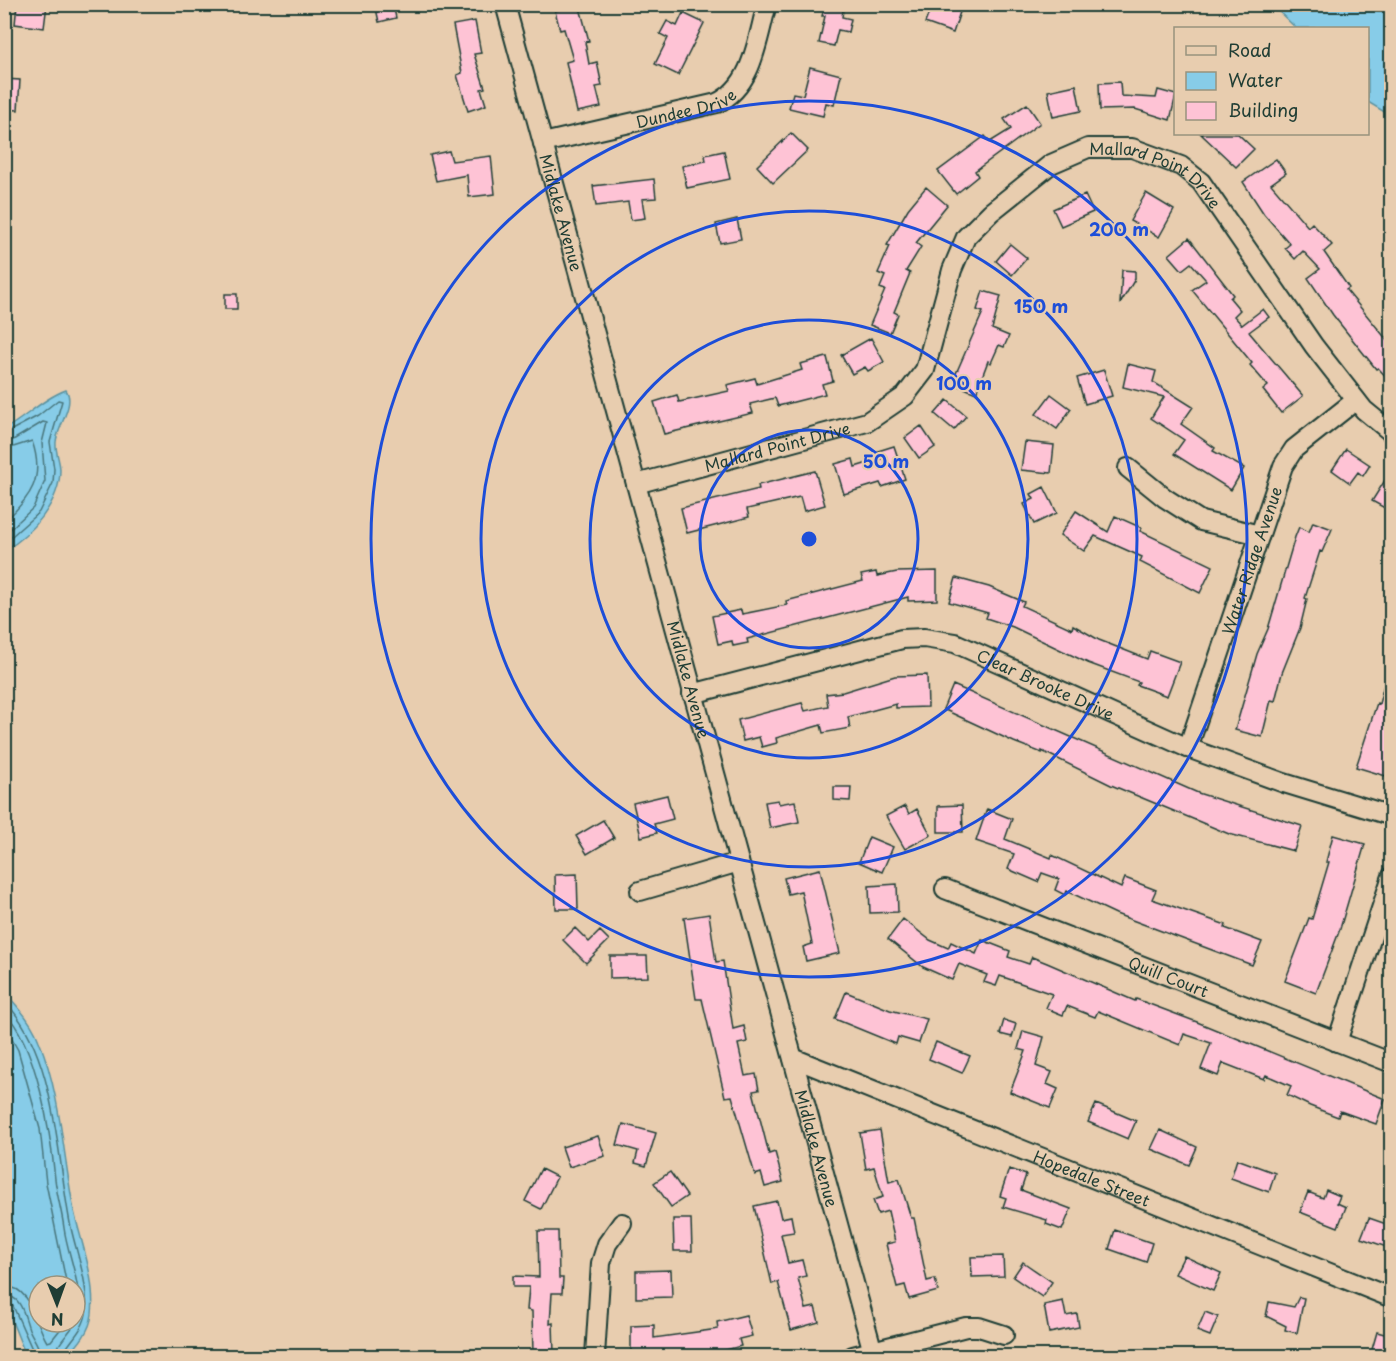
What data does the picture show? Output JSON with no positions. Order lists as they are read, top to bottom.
{
  "streets": {
    "street": [
      "Dundee Drive",
      "Mallard Point Drive",
      "Midlake Avenue",
      "Water Ridge Avenue",
      "Clear Brooke Drive",
      "Quill Court",
      "Hopedale Street"
    ]
  },
  "crossings": [
    ["Dundee Drive", "Midlake Avenue"],
    ["Mallard Point Drive", "Midlake Avenue"],
    ["Mallard Point Drive", "Water Ridge Avenue"],
    ["Midlake Avenue", "Clear Brooke Drive"],
    ["Midlake Avenue", "Hopedale Street"],
    ["Water Ridge Avenue", "Clear Brooke Drive"]
  ],
  "legend": ["Road", "Water", "Building"],
  "north": "bottom",
  "rings": [
    "200 m",
    "150 m",
    "100 m",
    "50 m"
  ]
}
